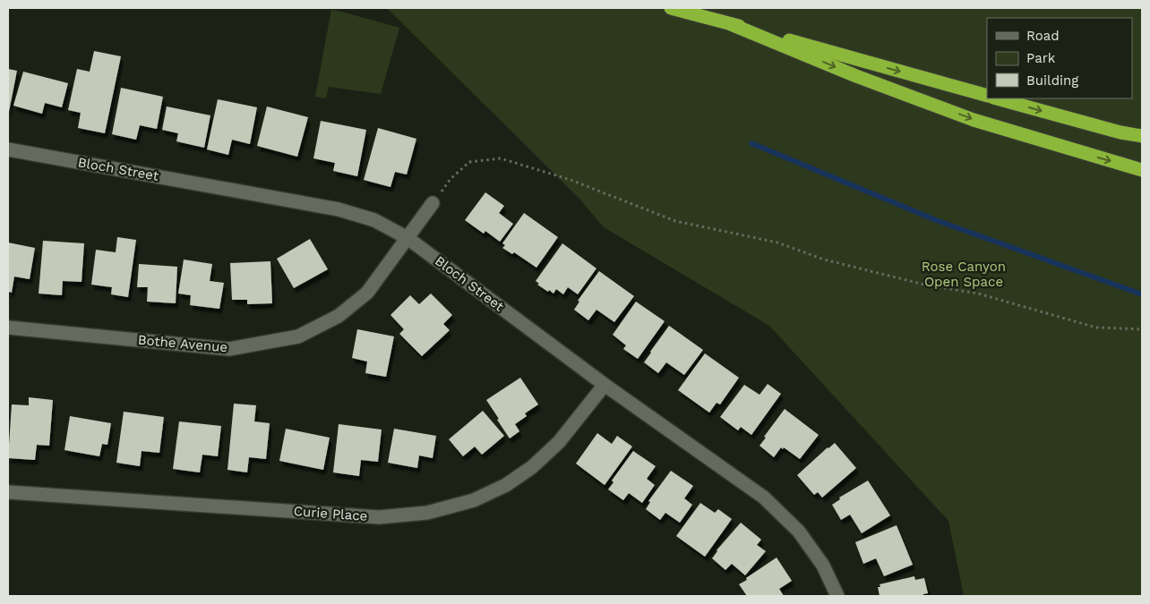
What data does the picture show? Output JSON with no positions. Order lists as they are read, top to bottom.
{
  "streets": {
    "street": ["Bloch Street", "Bothe Avenue", "Curie Place"]
  },
  "crossings": [
    ["Bloch Street", "Bothe Avenue"],
    ["Bloch Street", "Curie Place"]
  ],
  "parks": ["Rose Canyon Open Space"],
  "legend": ["Road", "Park", "Building"]
}
